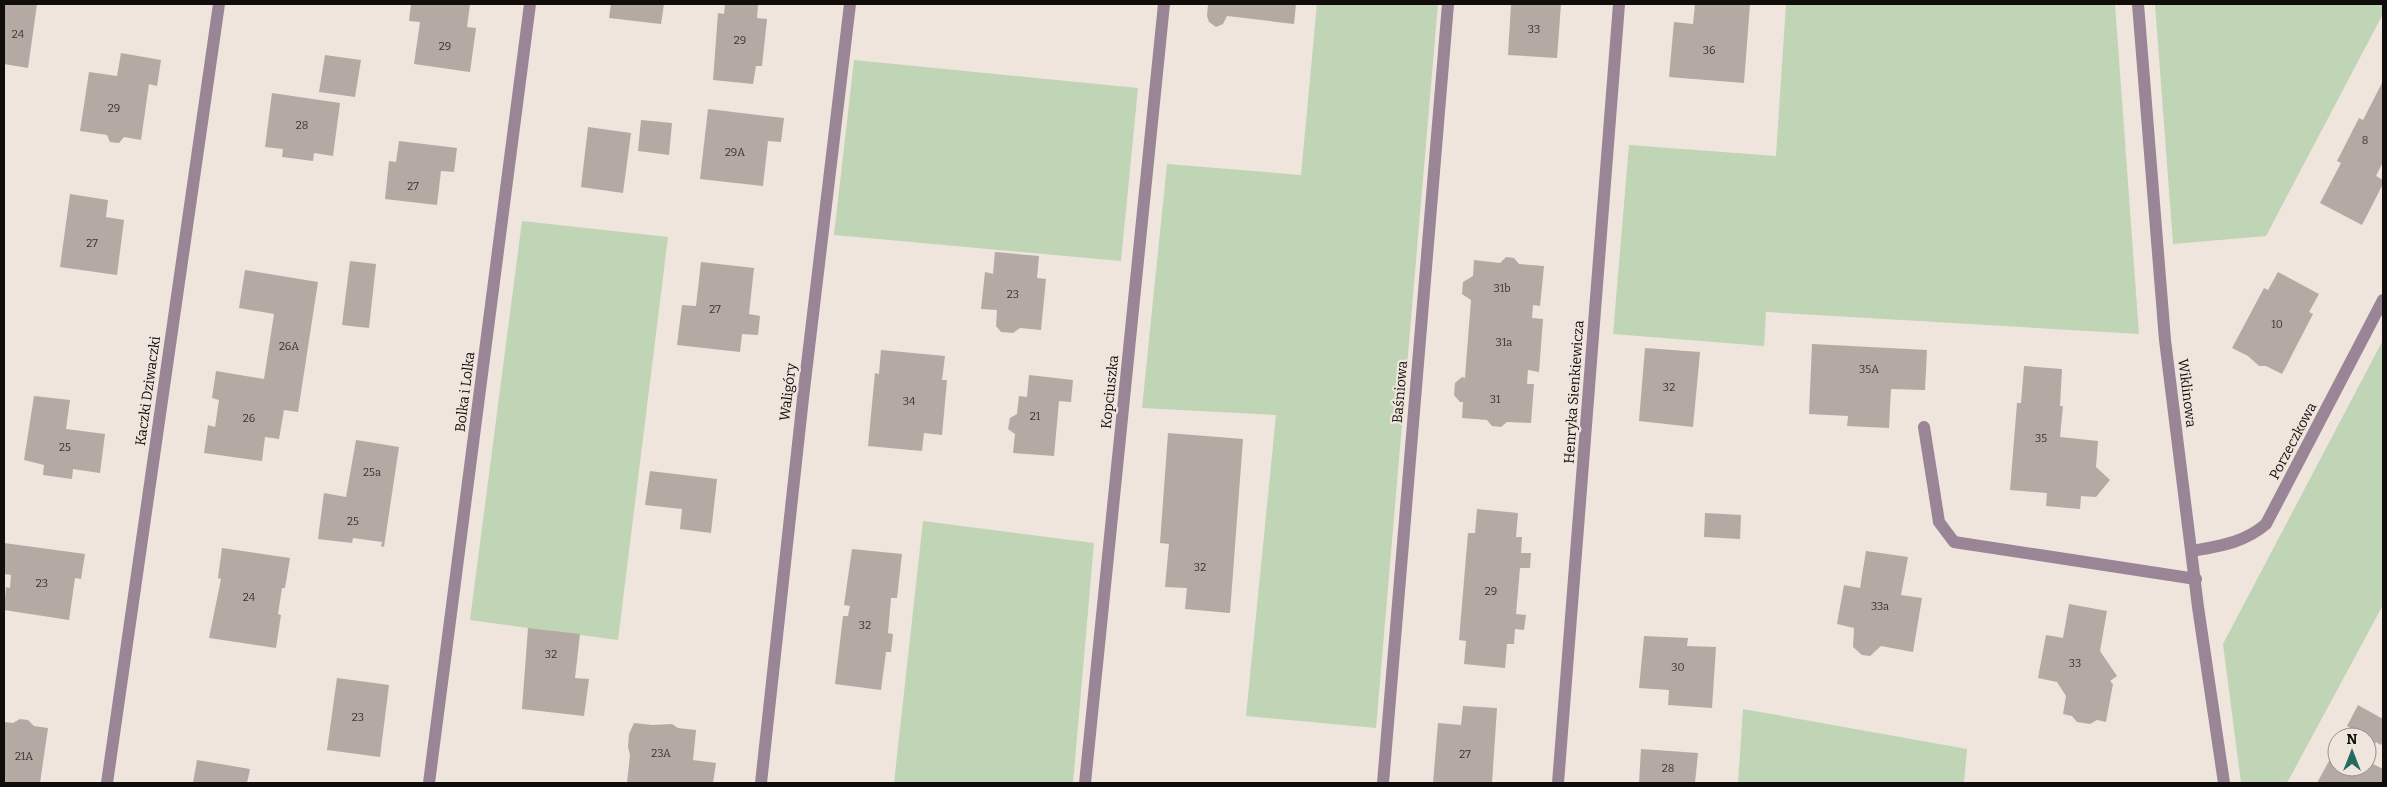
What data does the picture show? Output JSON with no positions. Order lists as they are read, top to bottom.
{
  "streets": {
    "street": [
      "Kaczki Dziwaczki",
      "Bolka i Lolka",
      "Waligóry",
      "Kopciuszka",
      "Baśniowa",
      "Henryka Sienkiewicza",
      "Wiklinowa",
      "Porzeczkowa"
    ]
  },
  "crossings": [
    ["Wiklinowa", "Porzeczkowa"]
  ],
  "house_numbers": [
    "33",
    "24",
    "29",
    "29",
    "36",
    "29",
    "28",
    "8",
    "29A",
    "27",
    "27",
    "31b",
    "23",
    "27",
    "10",
    "31a",
    "26A",
    "35A",
    "32",
    "31",
    "34",
    "21",
    "26",
    "35",
    "25",
    "25a",
    "25",
    "32",
    "23",
    "29",
    "24",
    "33a",
    "32",
    "32",
    "33",
    "30",
    "23",
    "23A",
    "27",
    "21A",
    "28"
  ],
  "north": "top"
}
